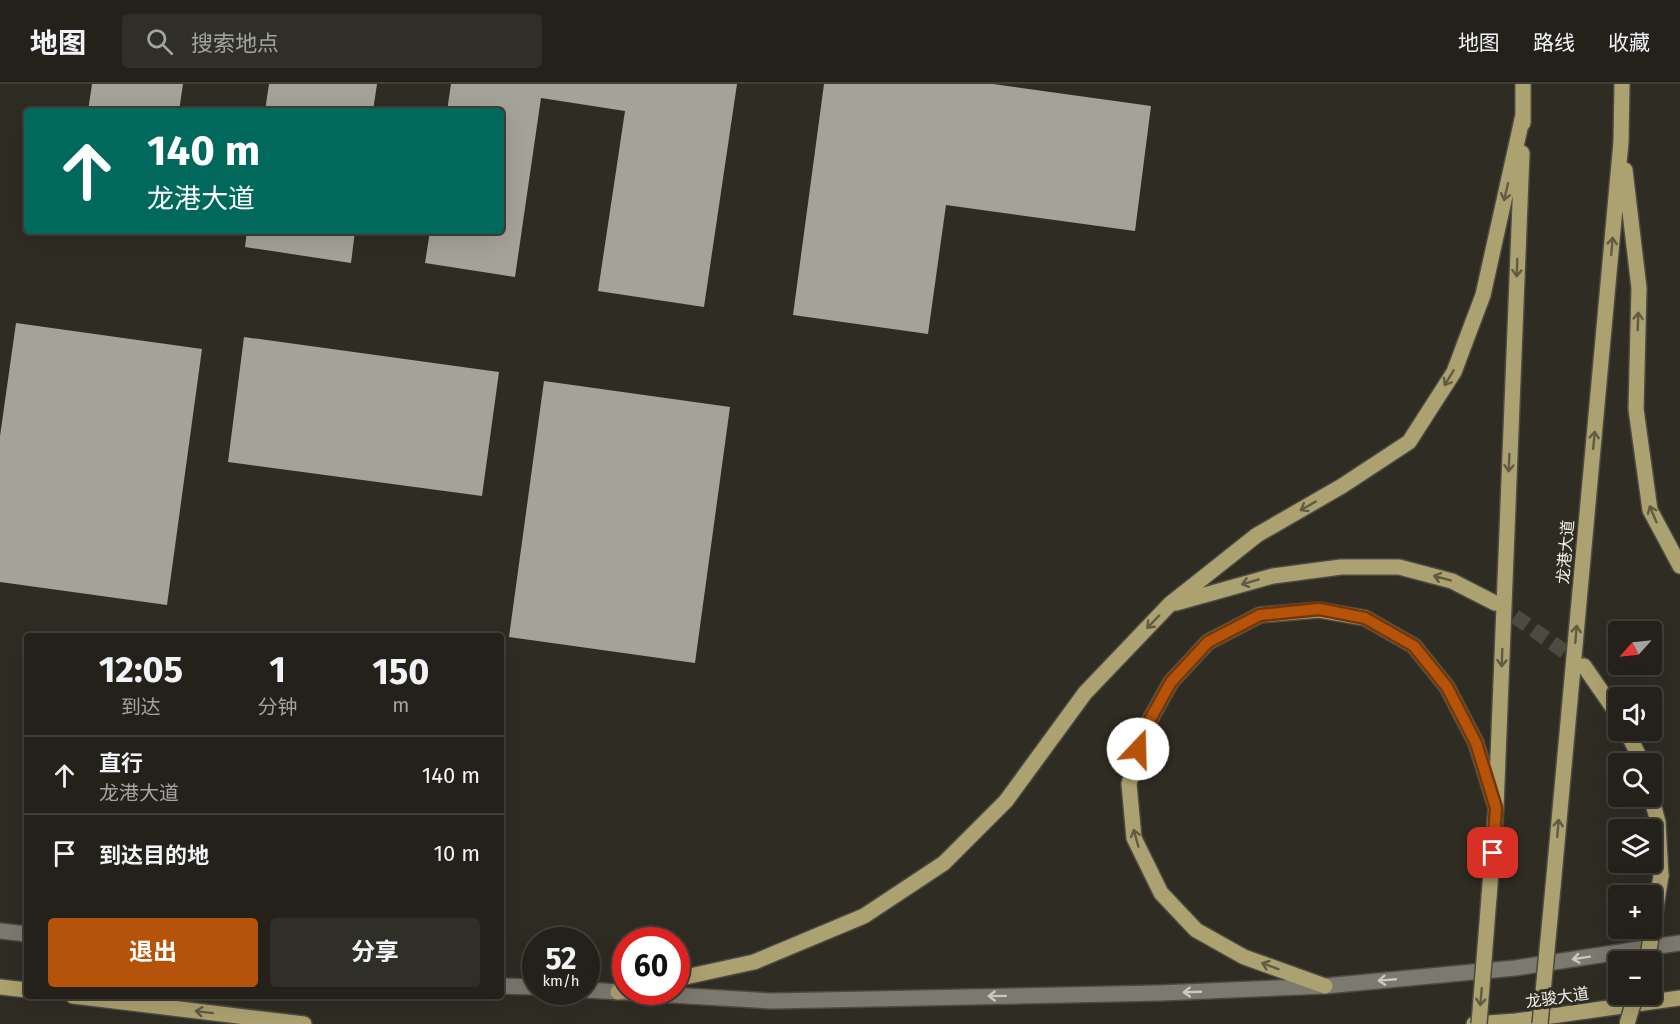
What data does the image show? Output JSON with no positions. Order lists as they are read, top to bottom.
{
  "streets": {
    "main road": ["龙港大道", "龙骏大道"]
  },
  "north": "bottom left",
  "page": {
    "header": "地图",
    "search": "搜索地点",
    "nav": ["地图", "路线", "收藏"],
    "turn": ["140 m", "龙港大道"],
    "map_buttons": ["+", "−"],
    "eta": [
      "12:05",
      "到达",
      "1",
      "分钟",
      "150",
      "m"
    ],
    "list": [
      {
        "name": "直行",
        "note": "龙港大道",
        "value": "140 m"
      },
      {
        "name": "到达目的地",
        "value": "10 m"
      }
    ],
    "buttons": ["退出", "分享"],
    "speed": "52 km/h",
    "limit": "60"
  }
}
